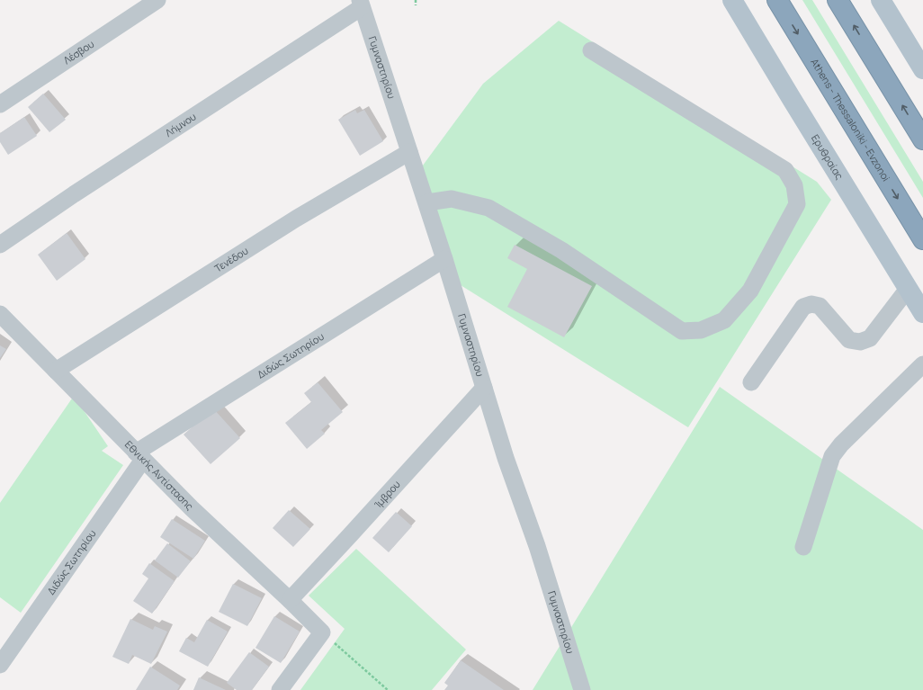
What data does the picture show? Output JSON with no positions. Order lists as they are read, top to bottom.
{
  "streets": {
    "highway": ["Athens - Thessaloniki - Evzonoi"],
    "main road": ["Ερυθραίας"],
    "street": [
      "Λέσβου",
      "Γυμναστηρίου",
      "Λήμνου",
      "Τενέδου",
      "Διδώς Σωτηρίου",
      "Εθνικής Αντίστασης",
      "Ίμβρου"
    ]
  },
  "crossings": [
    ["Γυμναστηρίου", "Λήμνου"],
    ["Γυμναστηρίου", "Τενέδου"],
    ["Γυμναστηρίου", "Διδώς Σωτηρίου"],
    ["Γυμναστηρίου", "Ίμβρου"],
    ["Τενέδου", "Εθνικής Αντίστασης"],
    ["Διδώς Σωτηρίου", "Εθνικής Αντίστασης"],
    ["Εθνικής Αντίστασης", "Ίμβρου"]
  ]
}
